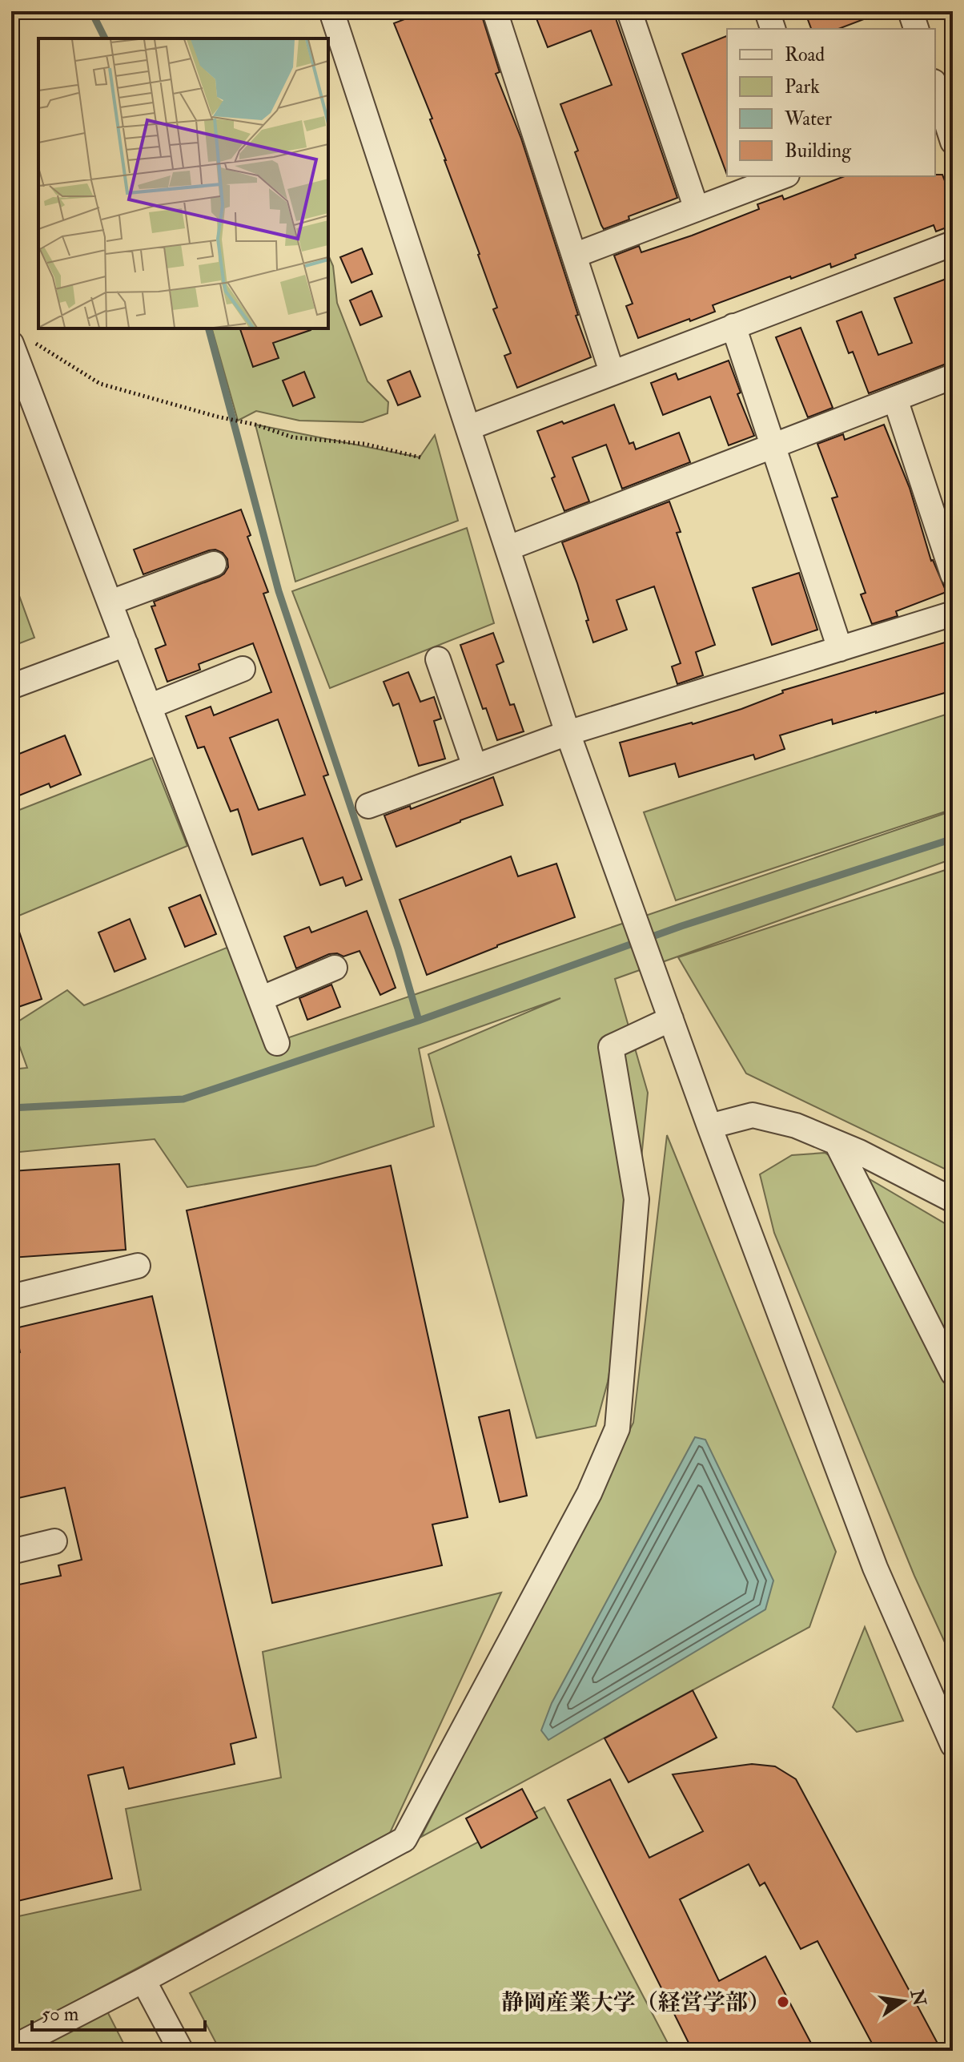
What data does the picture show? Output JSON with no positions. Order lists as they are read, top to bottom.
{
  "places": ["静岡産業大学（経営学部）"],
  "legend": [
    "Road",
    "Park",
    "Water",
    "Building"
  ],
  "scale_bar": "50 m",
  "north": "right"
}
